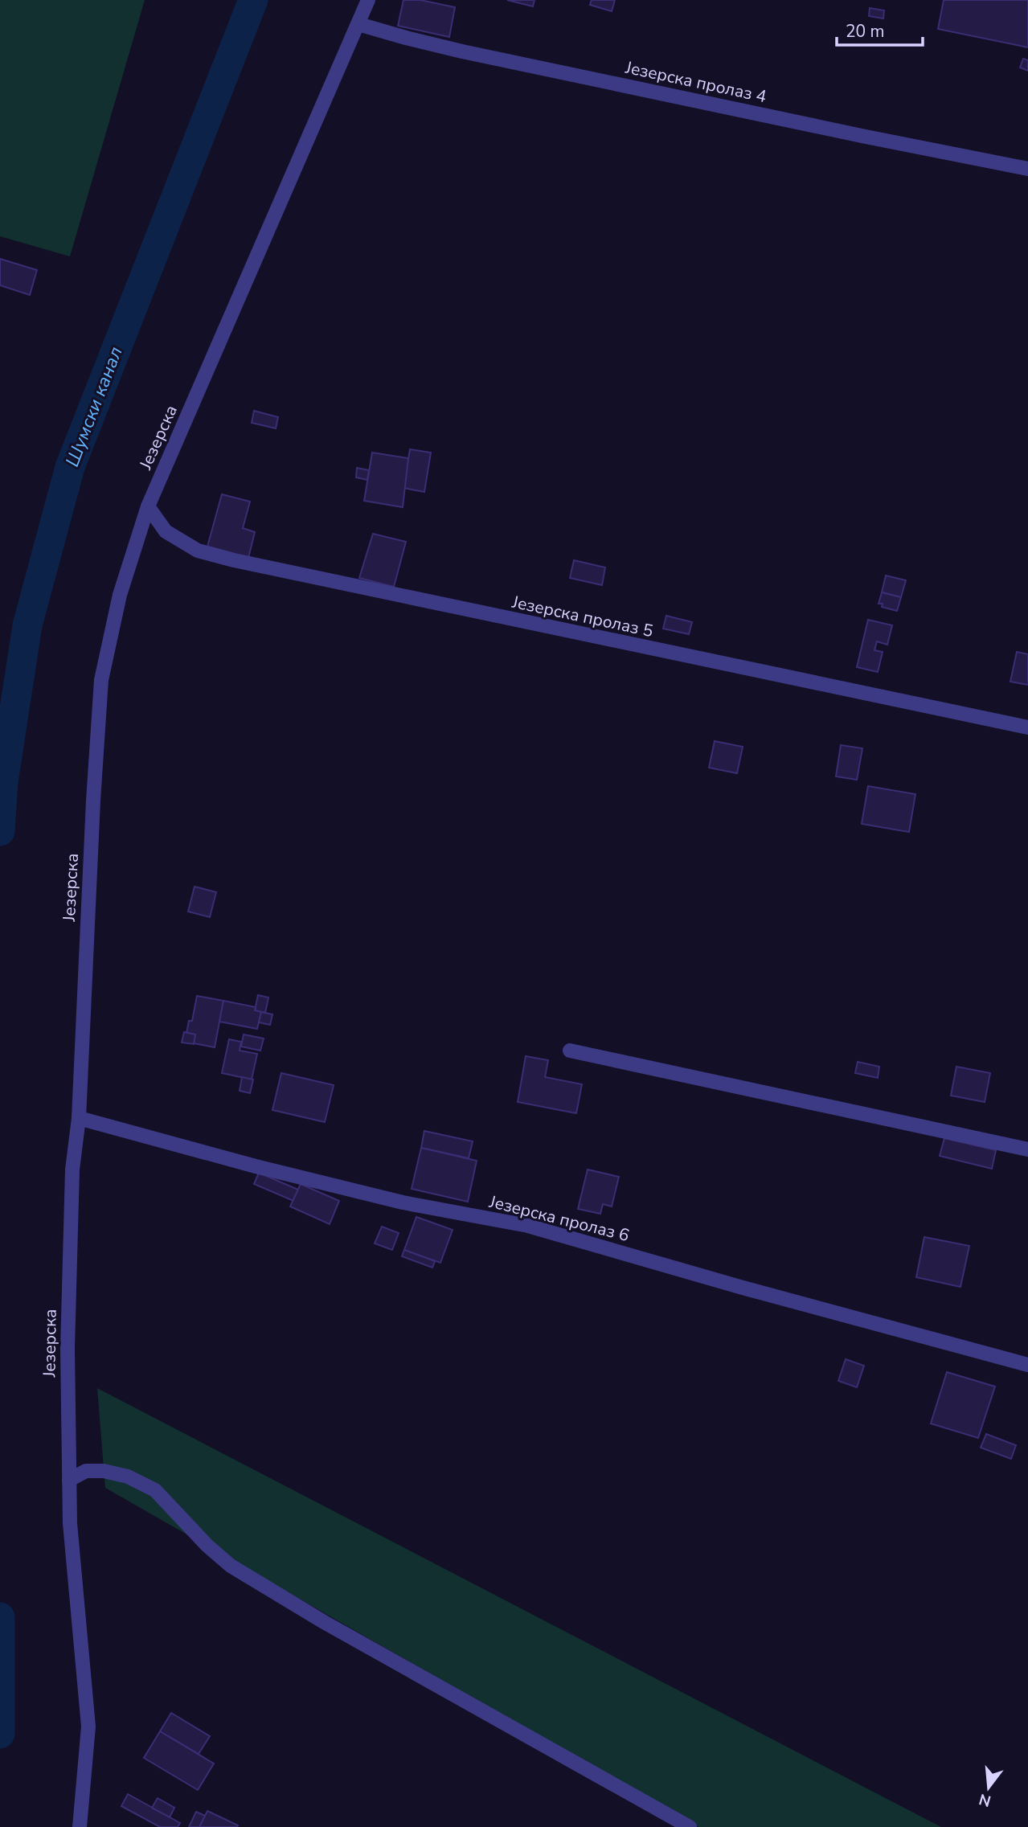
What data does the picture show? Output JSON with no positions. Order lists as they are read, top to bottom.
{
  "streets": {
    "street": [
      "Језерска пролаз 4",
      "Језерска",
      "Језерска пролаз 5",
      "Језерска пролаз 6"
    ]
  },
  "crossings": [
    ["Језерска пролаз 4", "Језерска"],
    ["Језерска", "Језерска пролаз 5"],
    ["Језерска", "Језерска пролаз 6"]
  ],
  "water": ["Шумски канал"],
  "scale_bar": "20 m",
  "north": "bottom"
}
